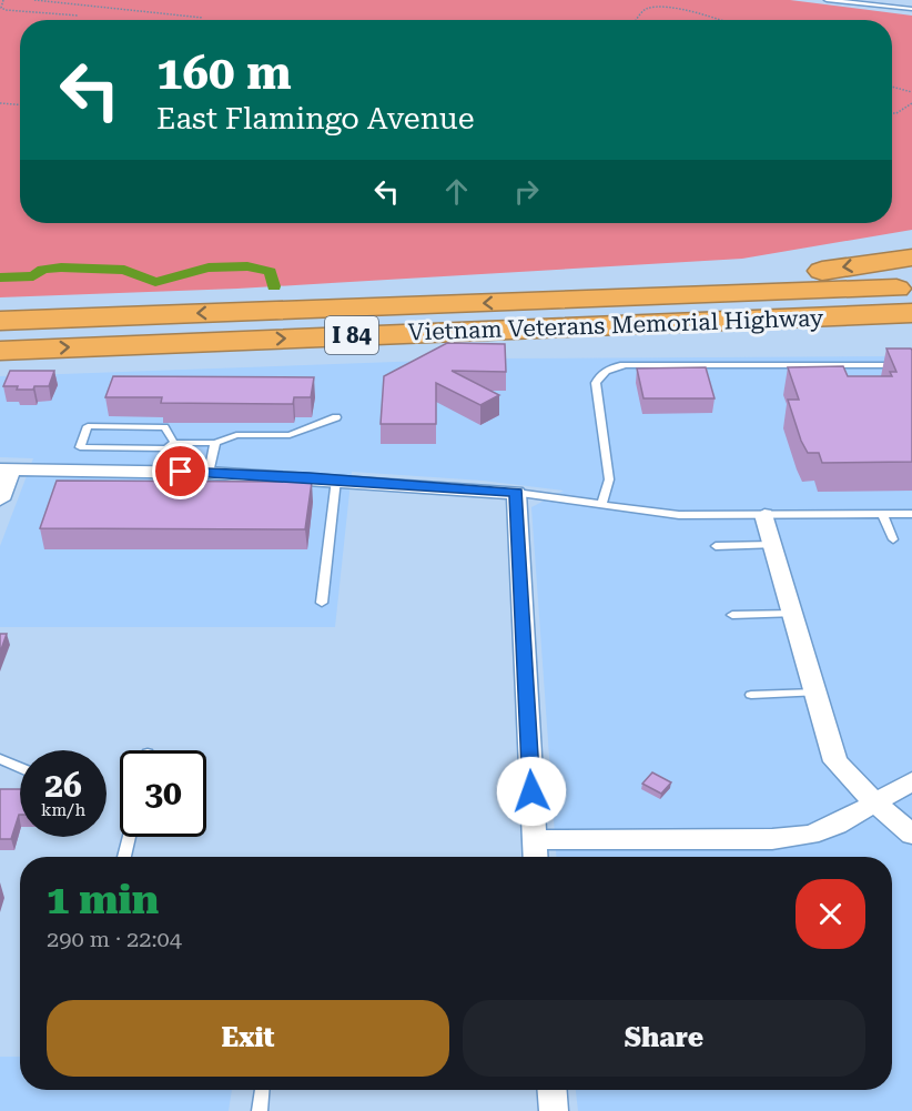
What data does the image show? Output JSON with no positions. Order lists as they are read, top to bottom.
{
  "streets": {
    "highway": ["Vietnam Veterans Memorial Highway", "I 84"]
  },
  "page": {
    "turn": ["160 m", "East Flamingo Avenue"],
    "speed": "26 km/h",
    "limit": "30",
    "heading": ["1 min", "290 m · 22:04"],
    "buttons": ["Exit", "Share"]
  }
}
